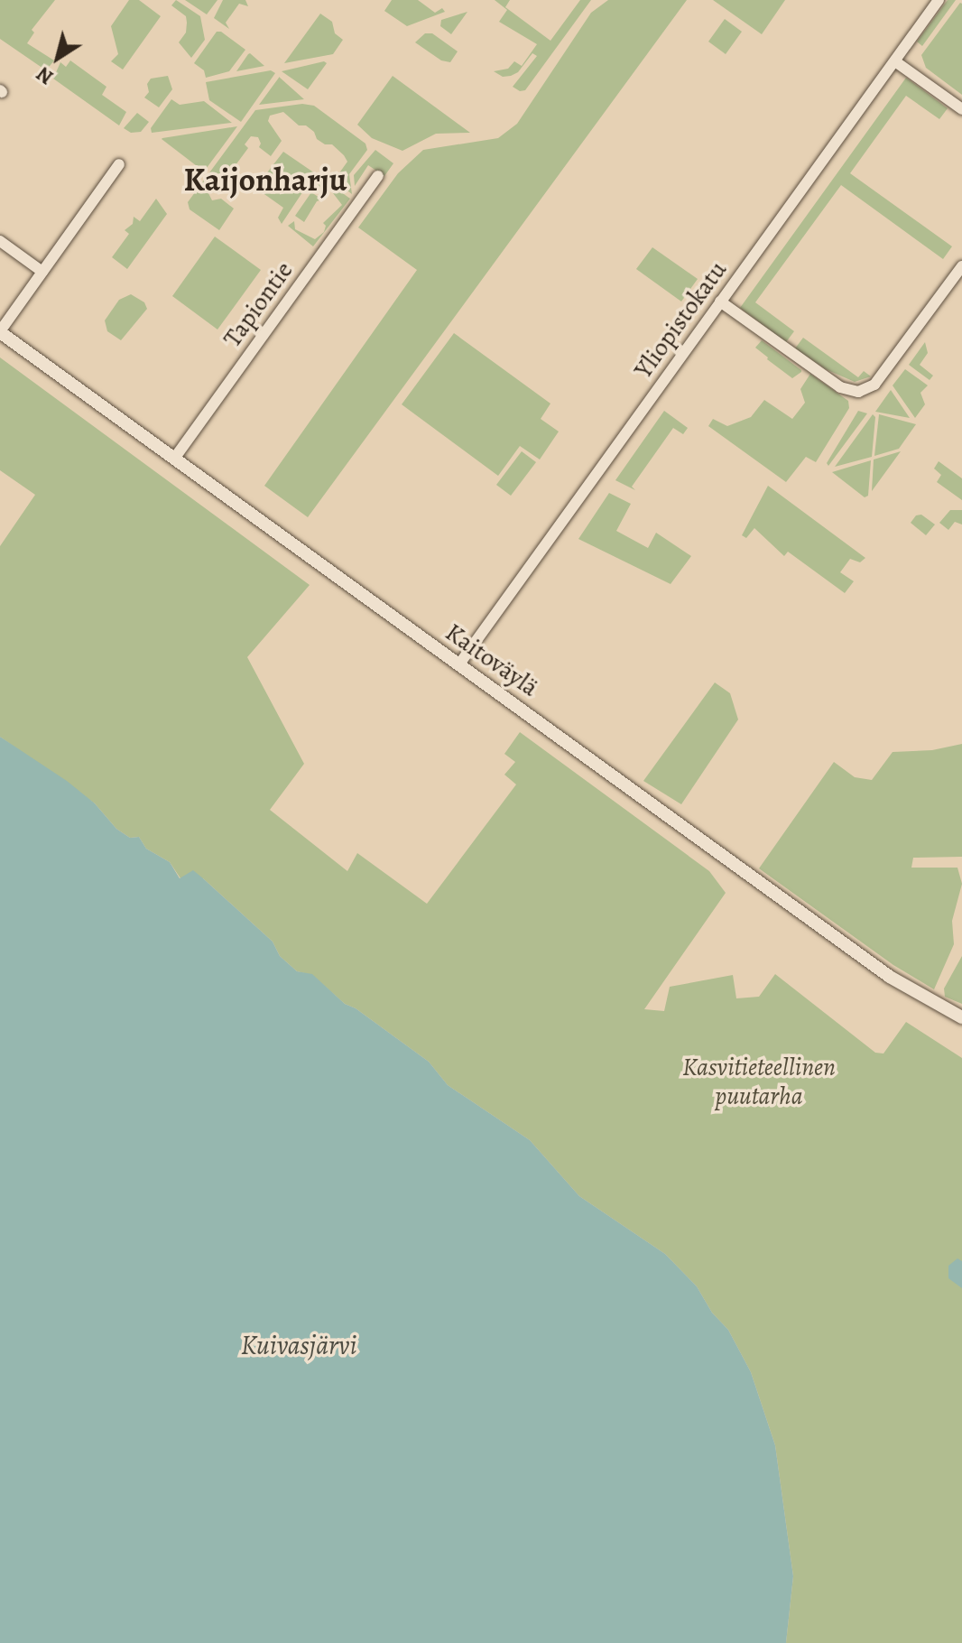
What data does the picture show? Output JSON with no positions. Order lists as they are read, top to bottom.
{
  "streets": {
    "street": ["Tapiontie", "Yliopistokatu", "Kaitoväylä"]
  },
  "crossings": [
    ["Tapiontie", "Kaitoväylä"],
    ["Yliopistokatu", "Kaitoväylä"]
  ],
  "districts": ["Kaijonharju"],
  "water": ["Kuivasjärvi"],
  "parks": ["Kasvitieteellinen puutarha"],
  "north": "bottom left"
}
